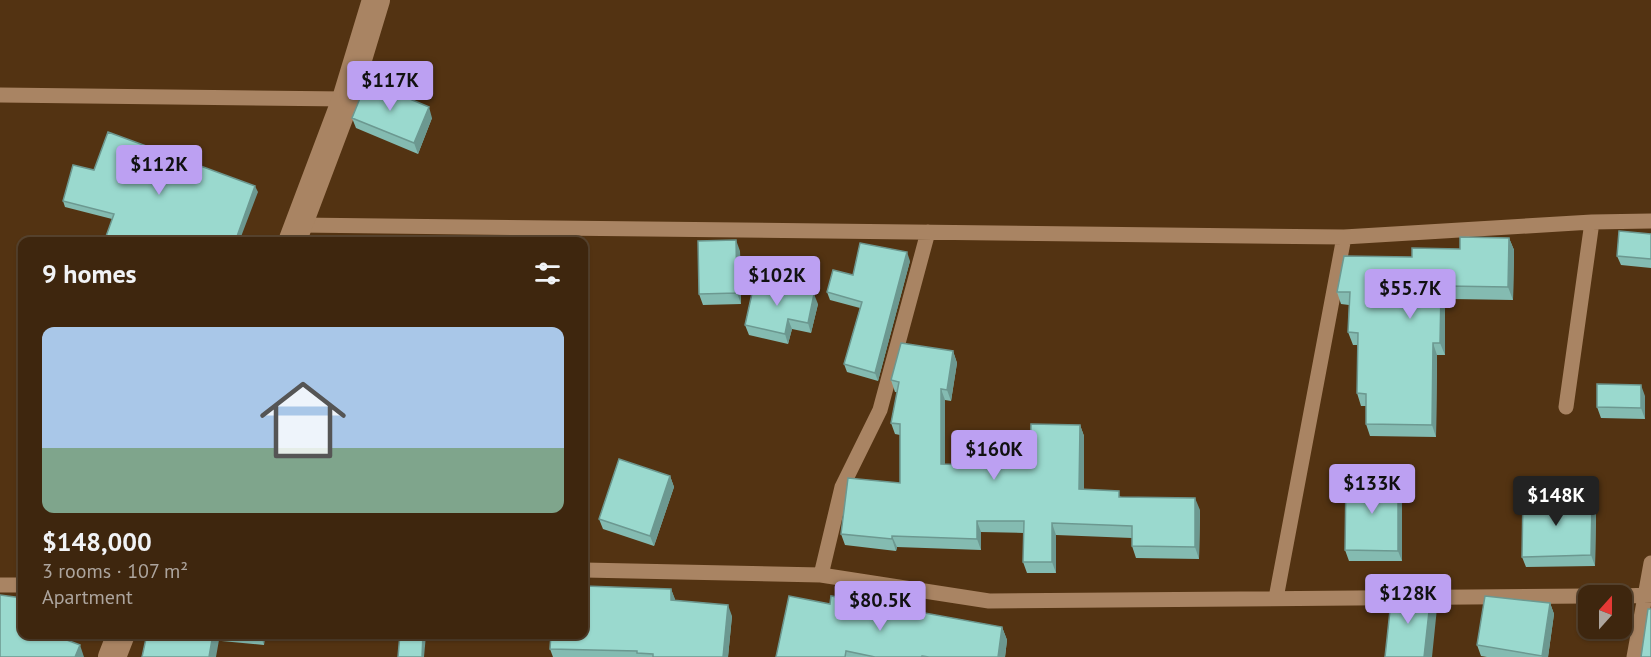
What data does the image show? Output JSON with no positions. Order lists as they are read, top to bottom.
{
  "north": "top",
  "page": {
    "price": [
      "$117K",
      "$112K",
      "$102K",
      "$55.7K",
      "$160K",
      "$133K",
      "$148K",
      "$128K",
      "$80.5K"
    ],
    "heading": "9 homes",
    "list": [
      {
        "name": "$148,000",
        "note": "3 rooms · 107 m² · Apartment"
      }
    ]
  }
}
